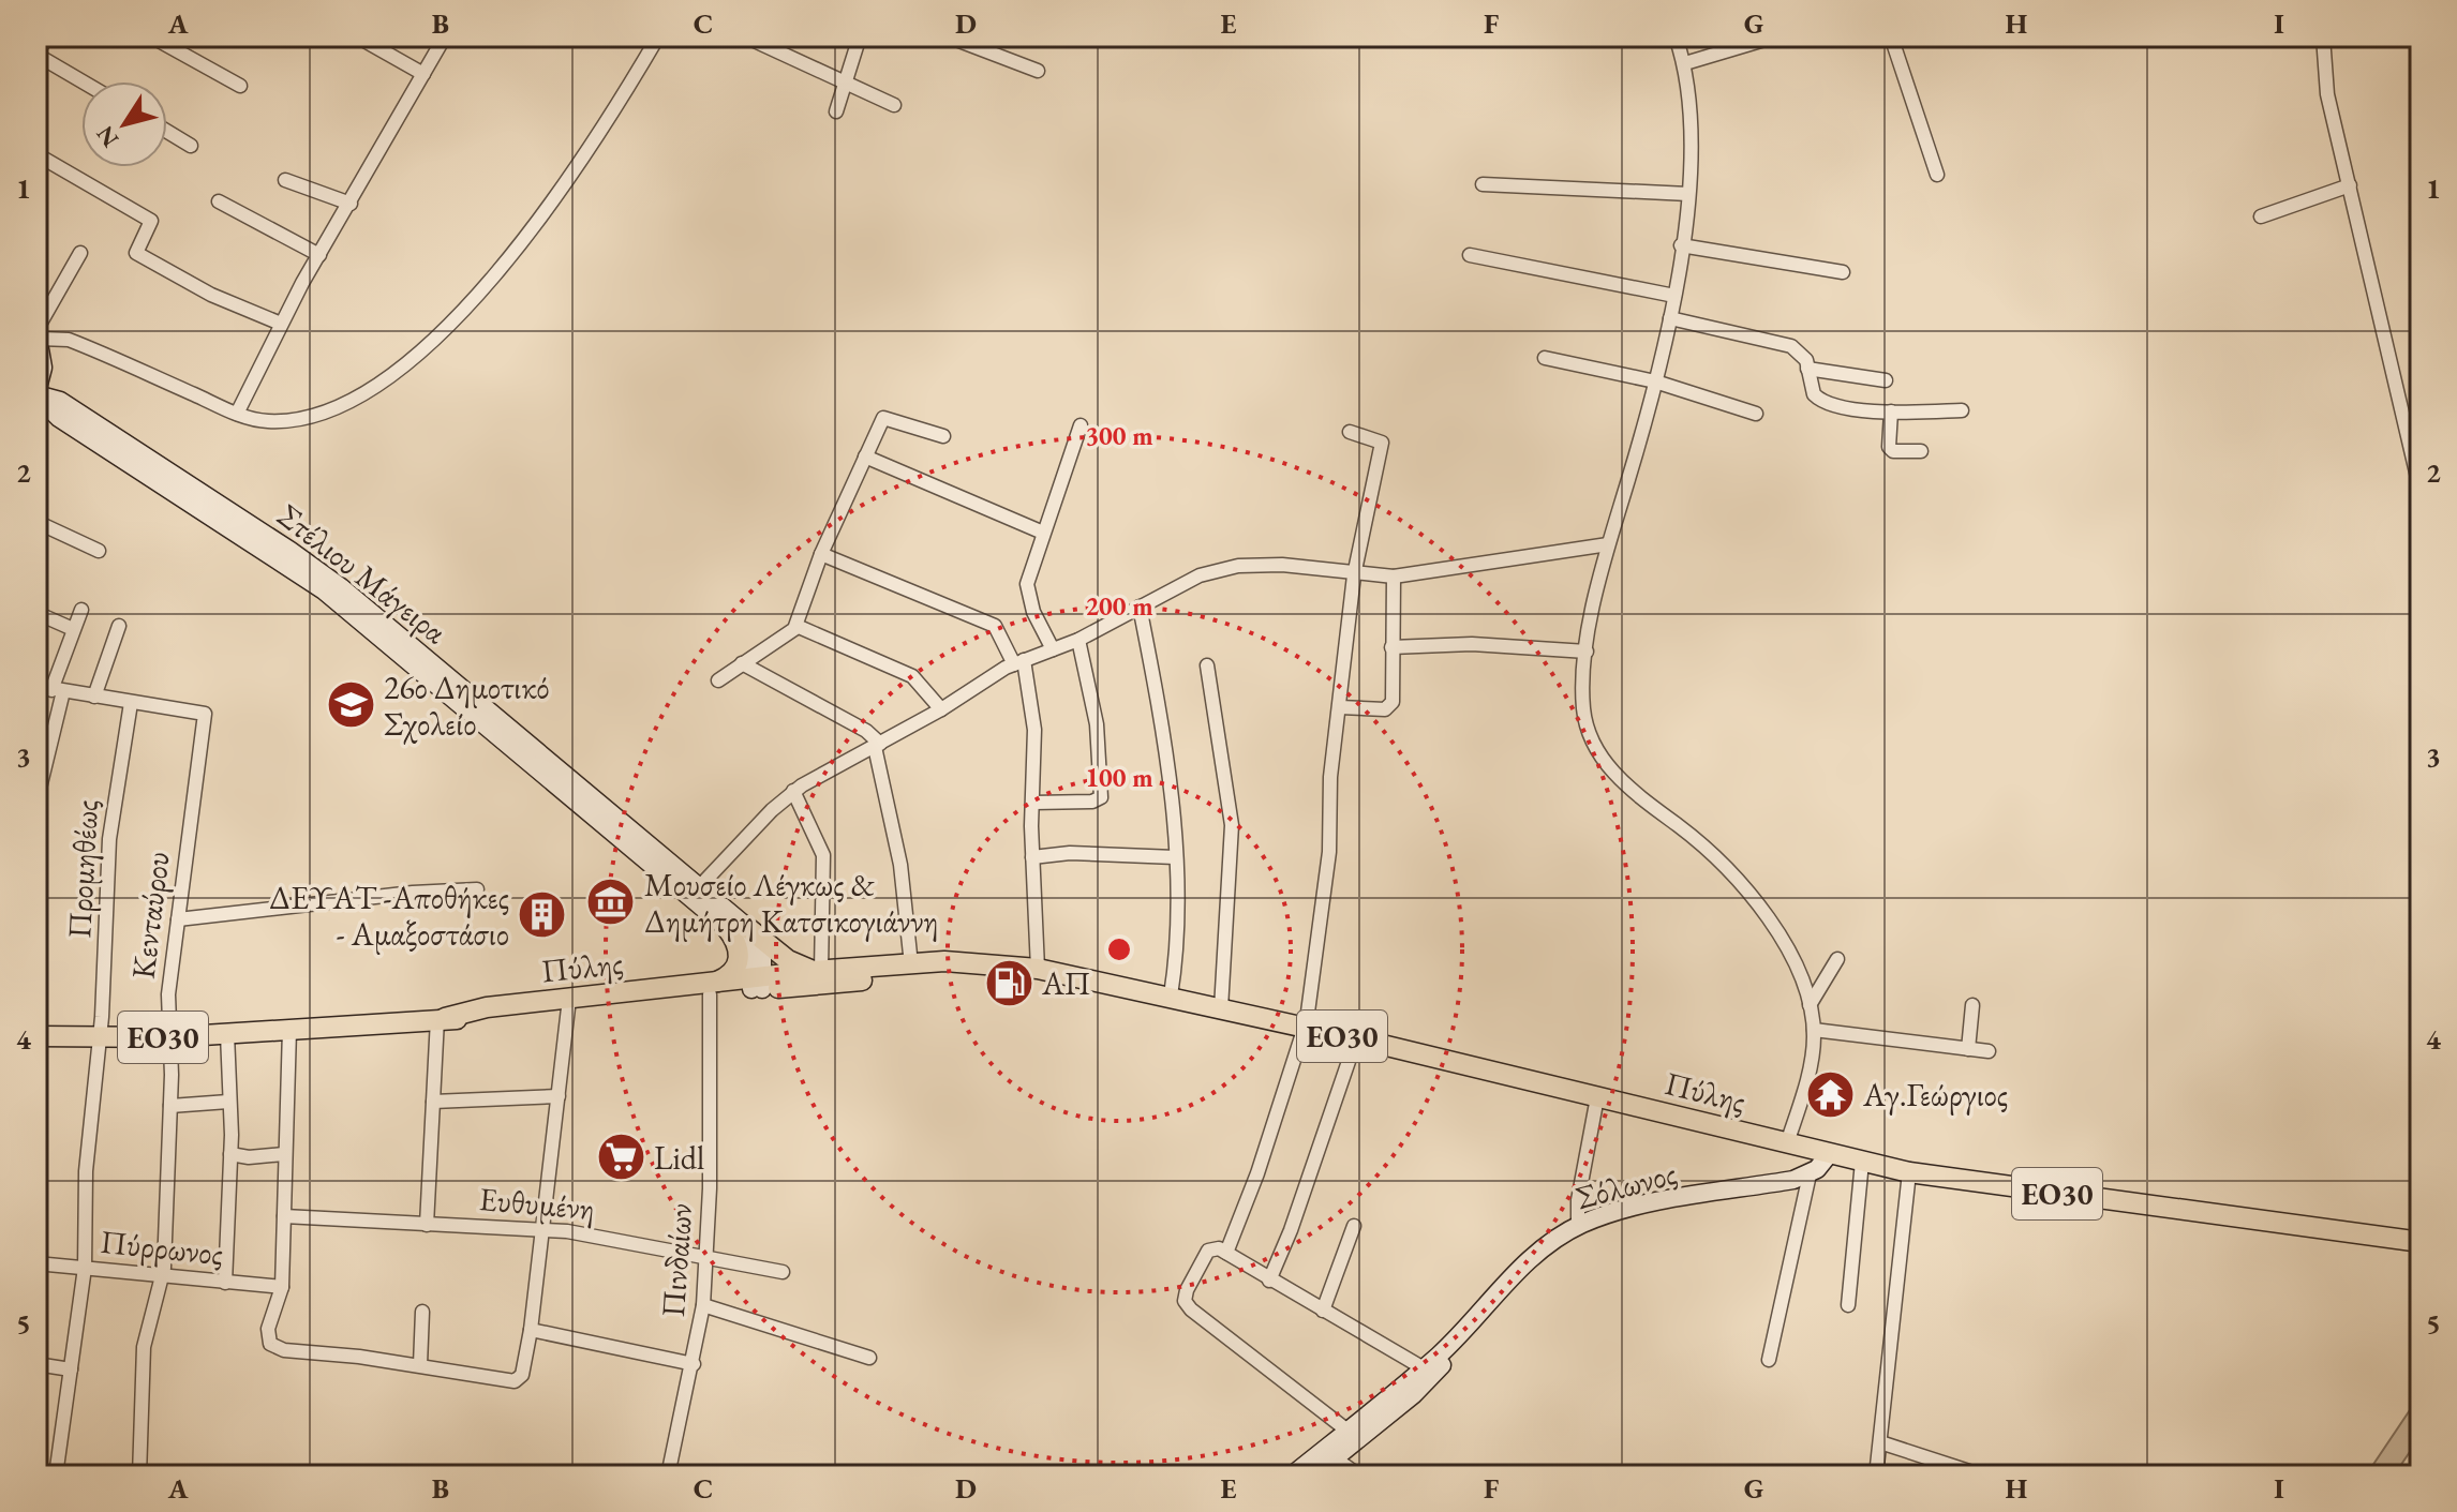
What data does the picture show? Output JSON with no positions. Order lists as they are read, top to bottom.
{
  "streets": {
    "main road": [
      "Στέλιου Μάγειρα",
      "Πύλης",
      "ΕΟ30",
      "Σόλωνος"
    ],
    "street": [
      "Προμηθέως",
      "Κενταύρου",
      "Ευθυμένη",
      "Πύρρωνος",
      "Πινδαίων"
    ]
  },
  "crossings": [
    ["Στέλιου Μάγειρα", "Πύλης"],
    ["Προμηθέως", "Κενταύρου"],
    ["Προμηθέως", "Πύλης"],
    ["Προμηθέως", "Πύρρωνος"],
    ["Κενταύρου", "Πύλης"],
    ["Κενταύρου", "Πύρρωνος"],
    ["Πύλης", "Πινδαίων"],
    ["Ευθυμένη", "Πινδαίων"]
  ],
  "places": {
    "school or university": ["26ο Δημοτικό Σχολείο"],
    "museum": ["Μουσείο Λέγκως & Δημήτρη Κατσικογιάννη"],
    "building": ["ΔΕΥΑΤ -Αποθήκες - Αμαξοστάσιο"],
    "fuel station": ["ΑΠ"],
    "temple": ["Αγ.Γεώργιος"],
    "supermarket": ["Lidl"]
  },
  "north": "bottom left",
  "grid": {
    "columns": [
      "A",
      "B",
      "C",
      "D",
      "E",
      "F",
      "G",
      "H",
      "I"
    ],
    "rows": [
      "1",
      "2",
      "3",
      "4",
      "5"
    ]
  },
  "rings": ["300 m", "200 m", "100 m"]
}
